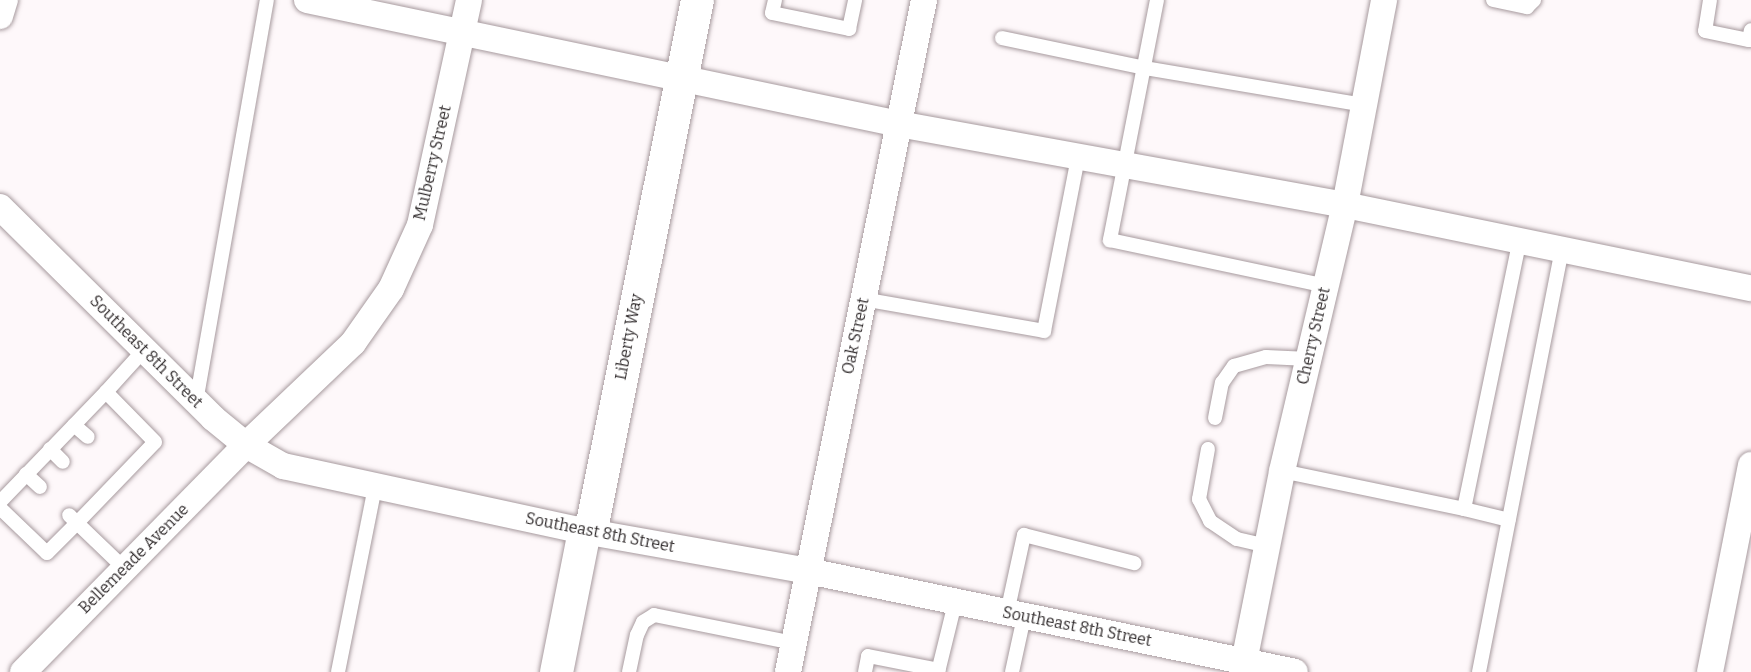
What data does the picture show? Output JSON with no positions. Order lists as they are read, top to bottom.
{
  "streets": {
    "street": [
      "Mulberry Street",
      "Oak Street",
      "Cherry Street",
      "Liberty Way",
      "Southeast 8th Street",
      "Bellemeade Avenue"
    ]
  },
  "crossings": [
    ["Mulberry Street", "Southeast 8th Street"],
    ["Mulberry Street", "Bellemeade Avenue"],
    ["Oak Street", "Southeast 8th Street"],
    ["Cherry Street", "Southeast 8th Street"],
    ["Liberty Way", "Southeast 8th Street"],
    ["Southeast 8th Street", "Bellemeade Avenue"]
  ]
}
